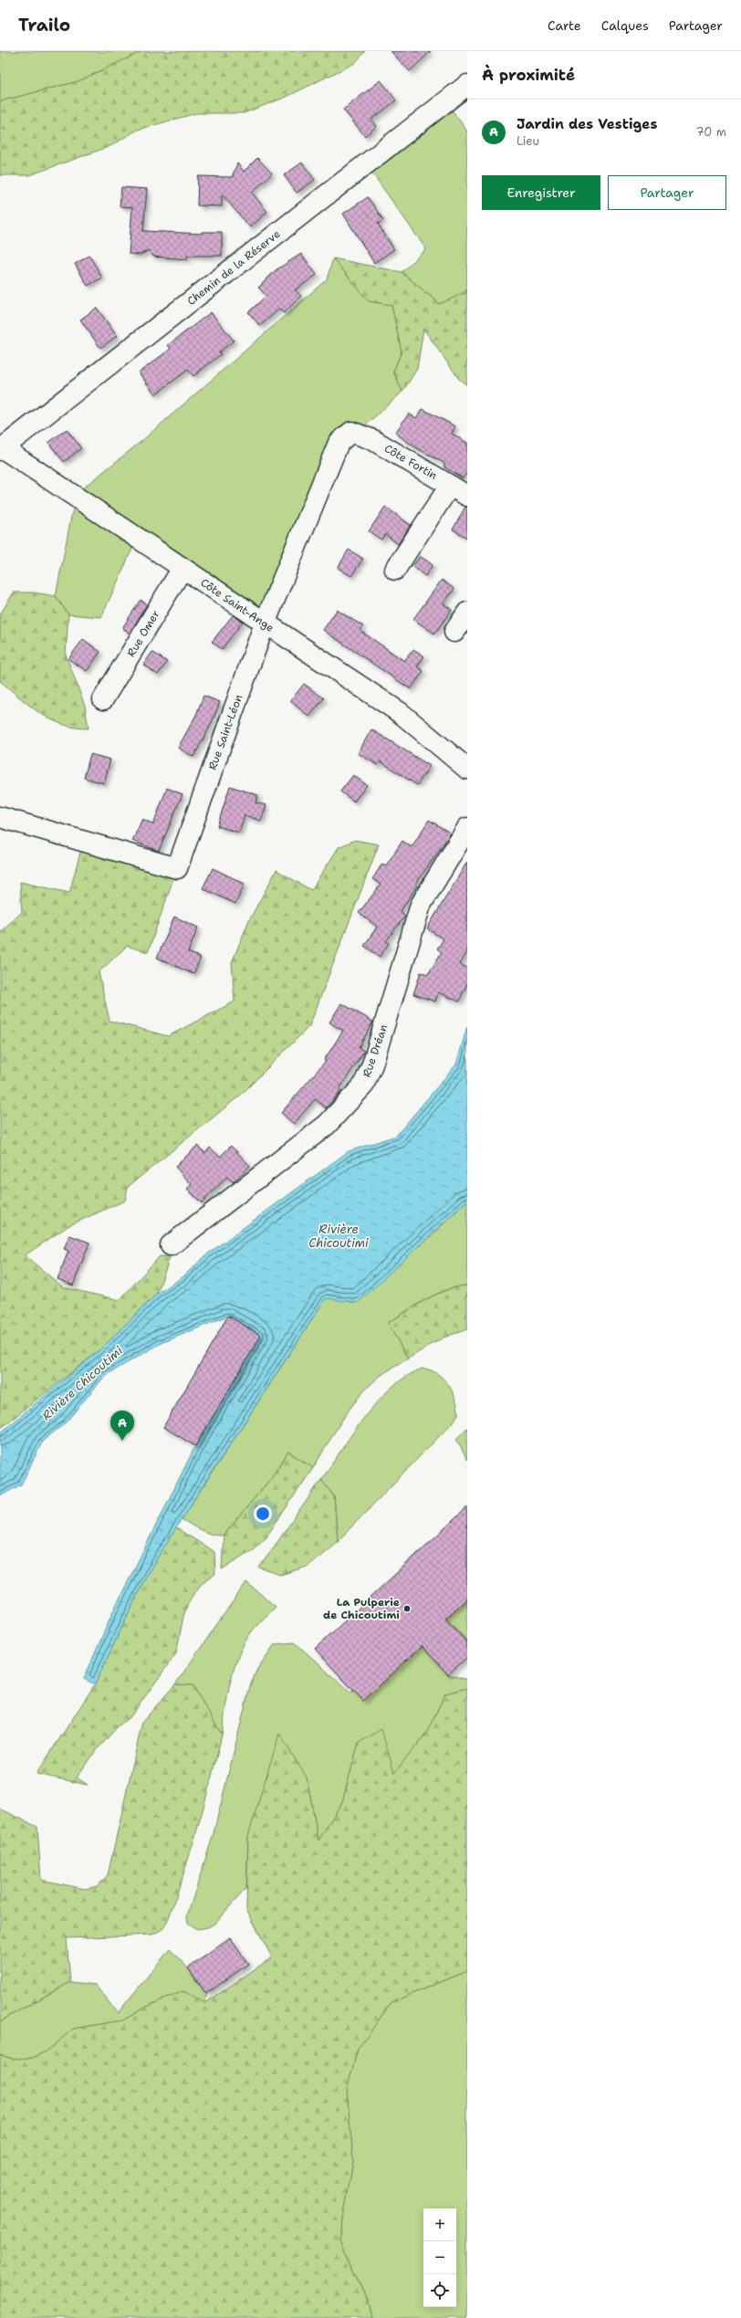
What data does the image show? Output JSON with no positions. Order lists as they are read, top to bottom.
{
  "streets": {
    "street": [
      "Chemin de la Réserve",
      "Côte Fortin",
      "Côte Saint-Ange",
      "Rue Omer",
      "Rue Saint-Léon",
      "Rue Dréan"
    ]
  },
  "crossings": [
    ["Chemin de la Réserve", "Côte Saint-Ange"],
    ["Côte Fortin", "Rue Saint-Léon"],
    ["Côte Saint-Ange", "Rue Omer"],
    ["Côte Saint-Ange", "Rue Saint-Léon"]
  ],
  "water": ["Rivière Chicoutimi"],
  "places": ["La Pulperie de Chicoutimi"],
  "page": {
    "header": "Trailo",
    "nav": ["Carte", "Calques", "Partager"],
    "heading": "À proximité",
    "list": [
      {
        "mark": "A",
        "name": "Jardin des Vestiges",
        "note": "Lieu",
        "value": "70 m"
      }
    ],
    "buttons": ["Enregistrer", "Partager"],
    "pins": "A",
    "map_buttons": ["+", "−"]
  }
}
